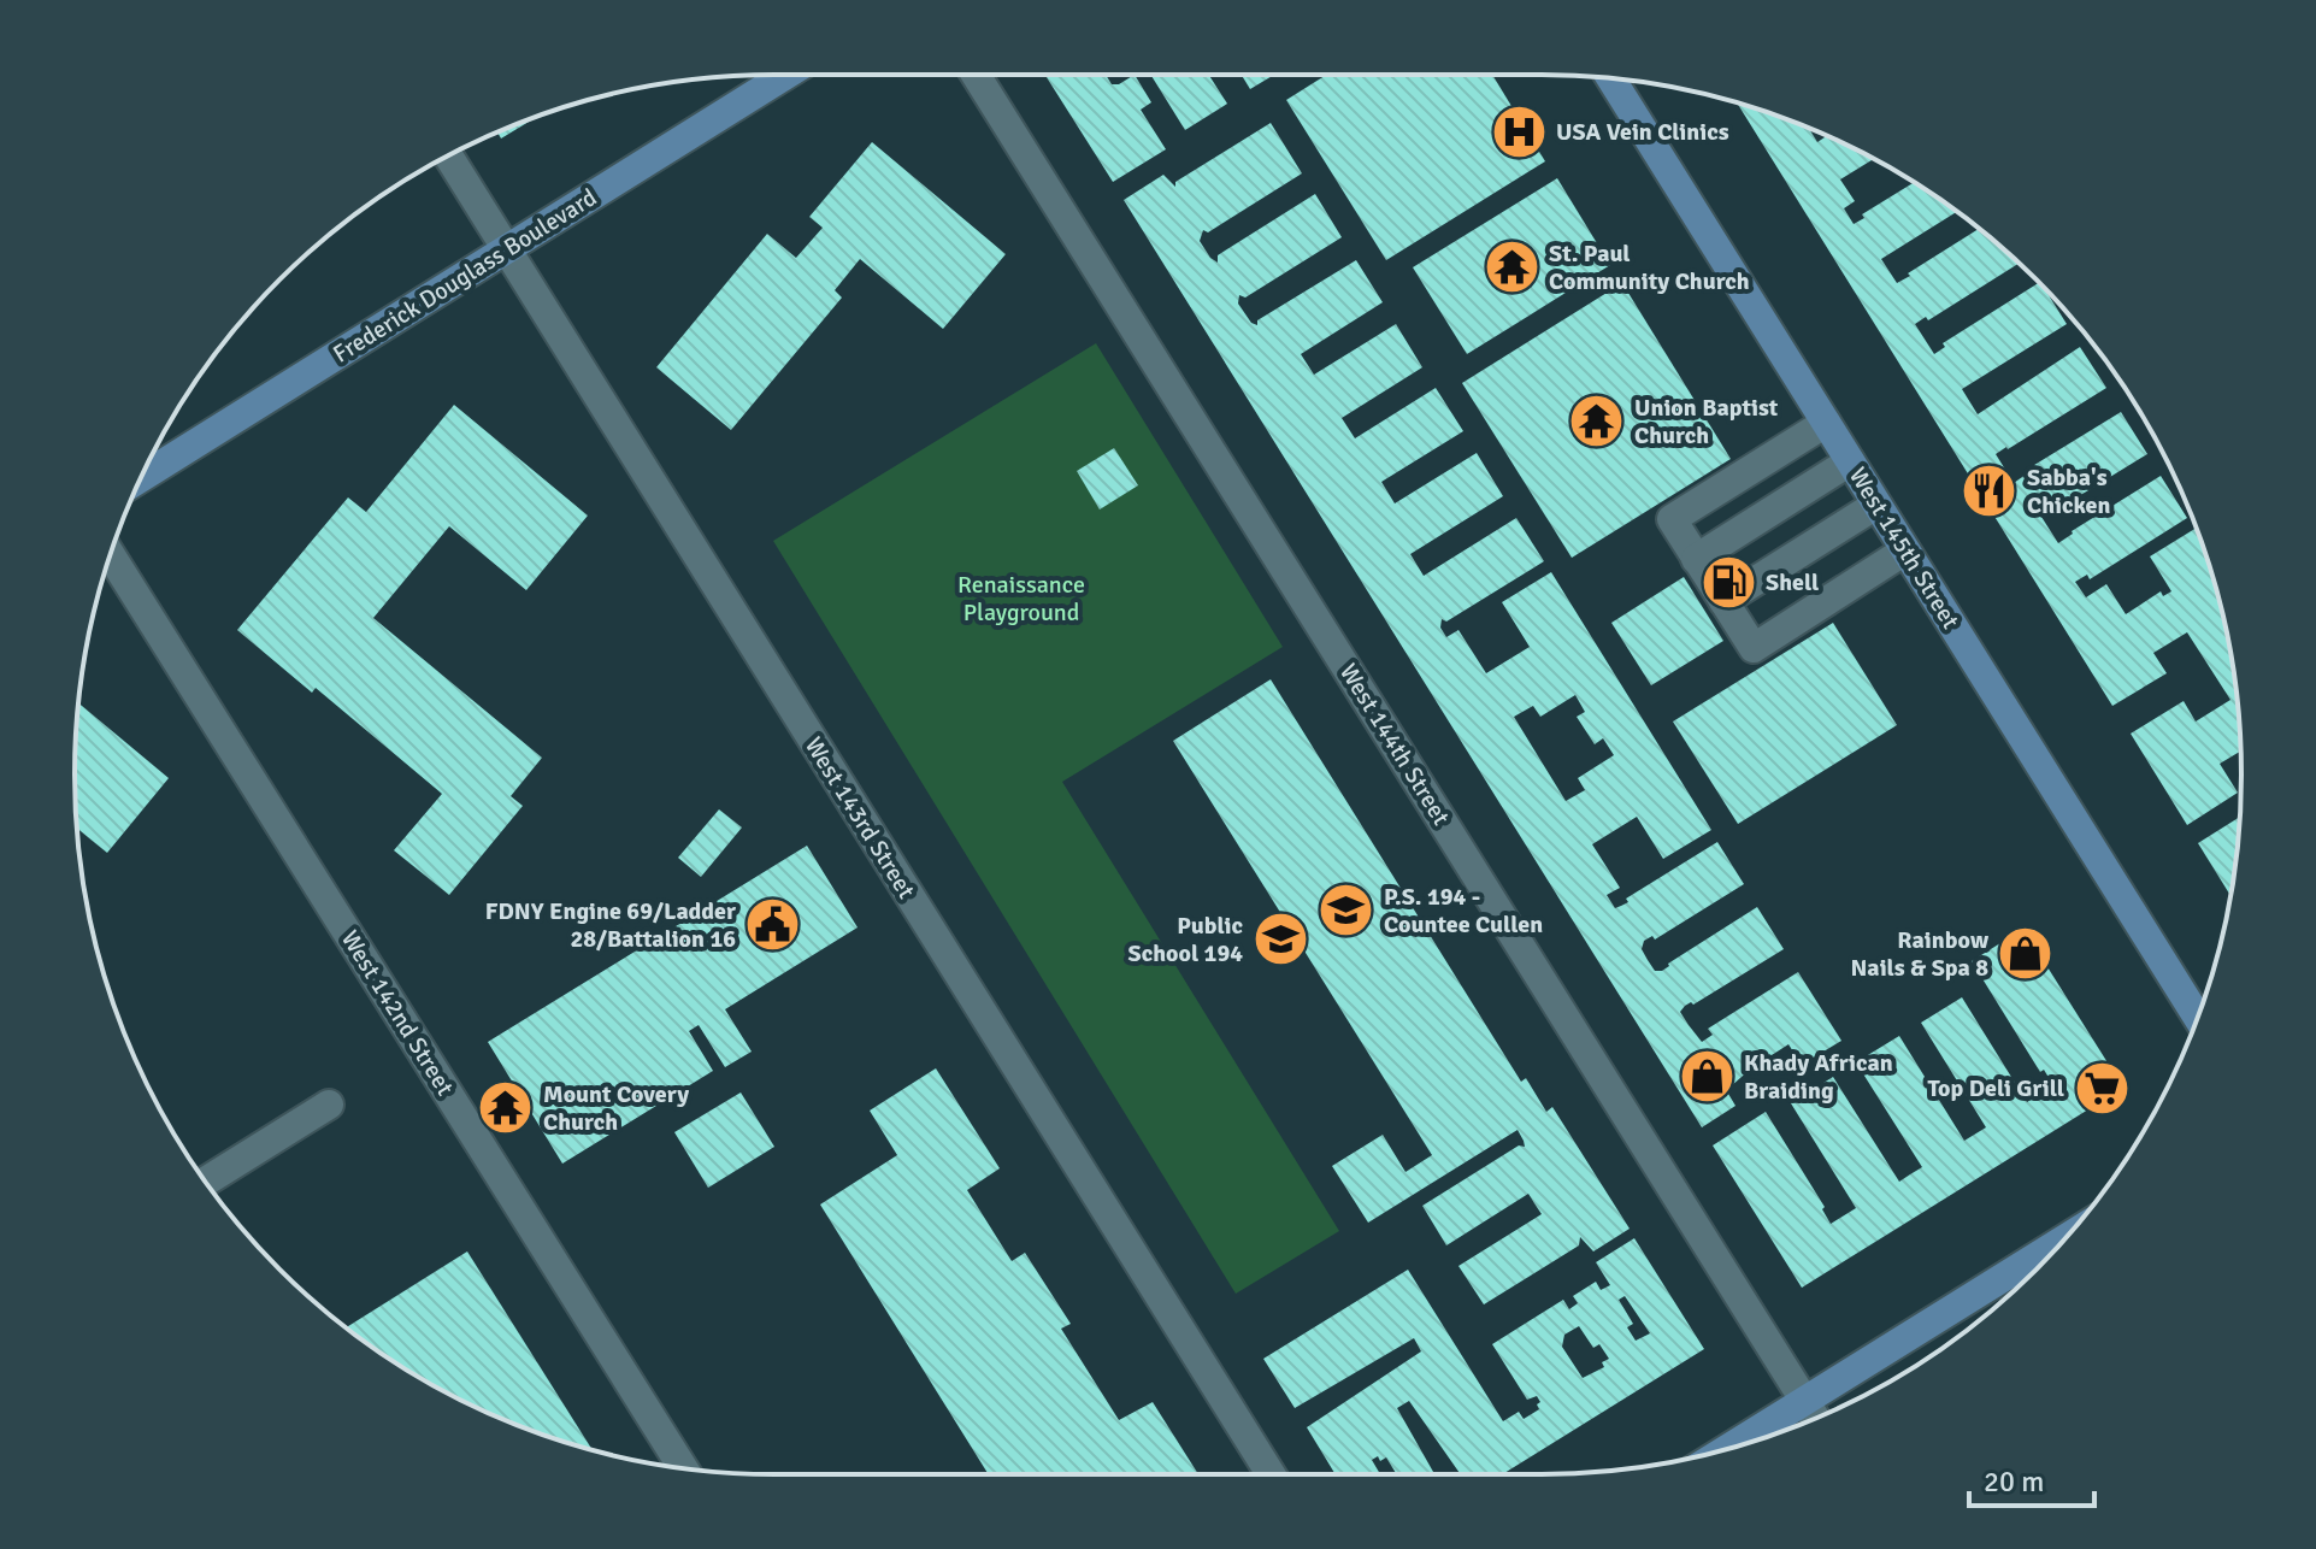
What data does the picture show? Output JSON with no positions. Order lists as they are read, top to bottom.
{
  "streets": {
    "main road": ["Frederick Douglass Boulevard", "West 145th Street"],
    "street": ["West 144th Street", "West 143rd Street", "West 142nd Street"]
  },
  "crossings": [
    ["Frederick Douglass Boulevard", "West 143rd Street"]
  ],
  "parks": ["Renaissance Playground"],
  "places": {
    "hospital": ["USA Vein Clinics"],
    "temple": ["St. Paul Community Church", "Union Baptist Church", "Mount Covery Church"],
    "restaurant": ["Sabba's Chicken"],
    "fuel station": ["Shell"],
    "school or university": ["P.S. 194 - Countee Cullen", "Public School 194"],
    "public building": ["FDNY Engine 69/Ladder 28/Battalion 16"],
    "shop": ["Rainbow Nails & Spa 8", "Khady African Braiding"],
    "supermarket": ["Top Deli Grill"]
  },
  "scale_bar": "20 m"
}
